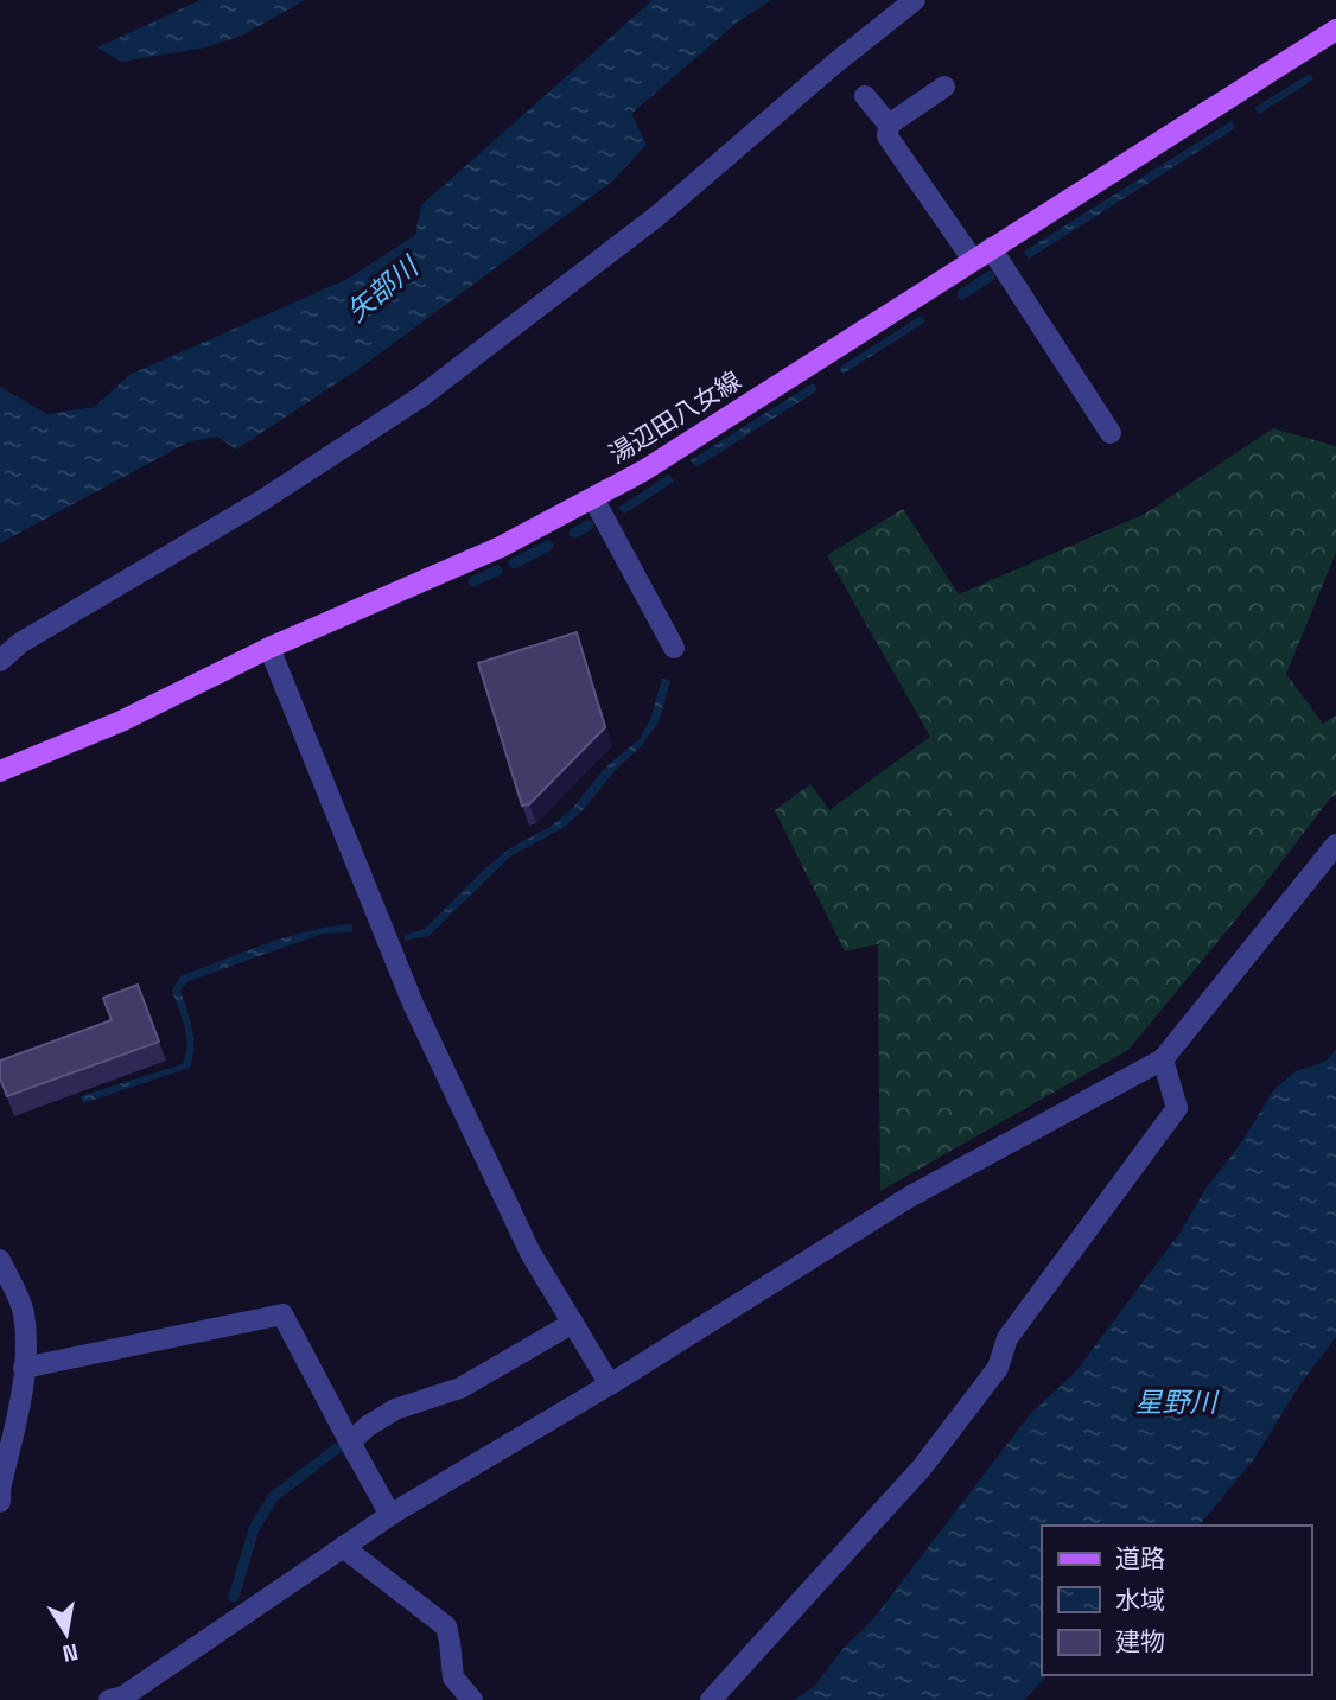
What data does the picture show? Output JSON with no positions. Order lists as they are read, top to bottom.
{
  "streets": {
    "main road": ["湯辺田八女線"]
  },
  "water": ["矢部川", "星野川"],
  "legend": ["道路", "水域", "建物"],
  "north": "bottom"
}
